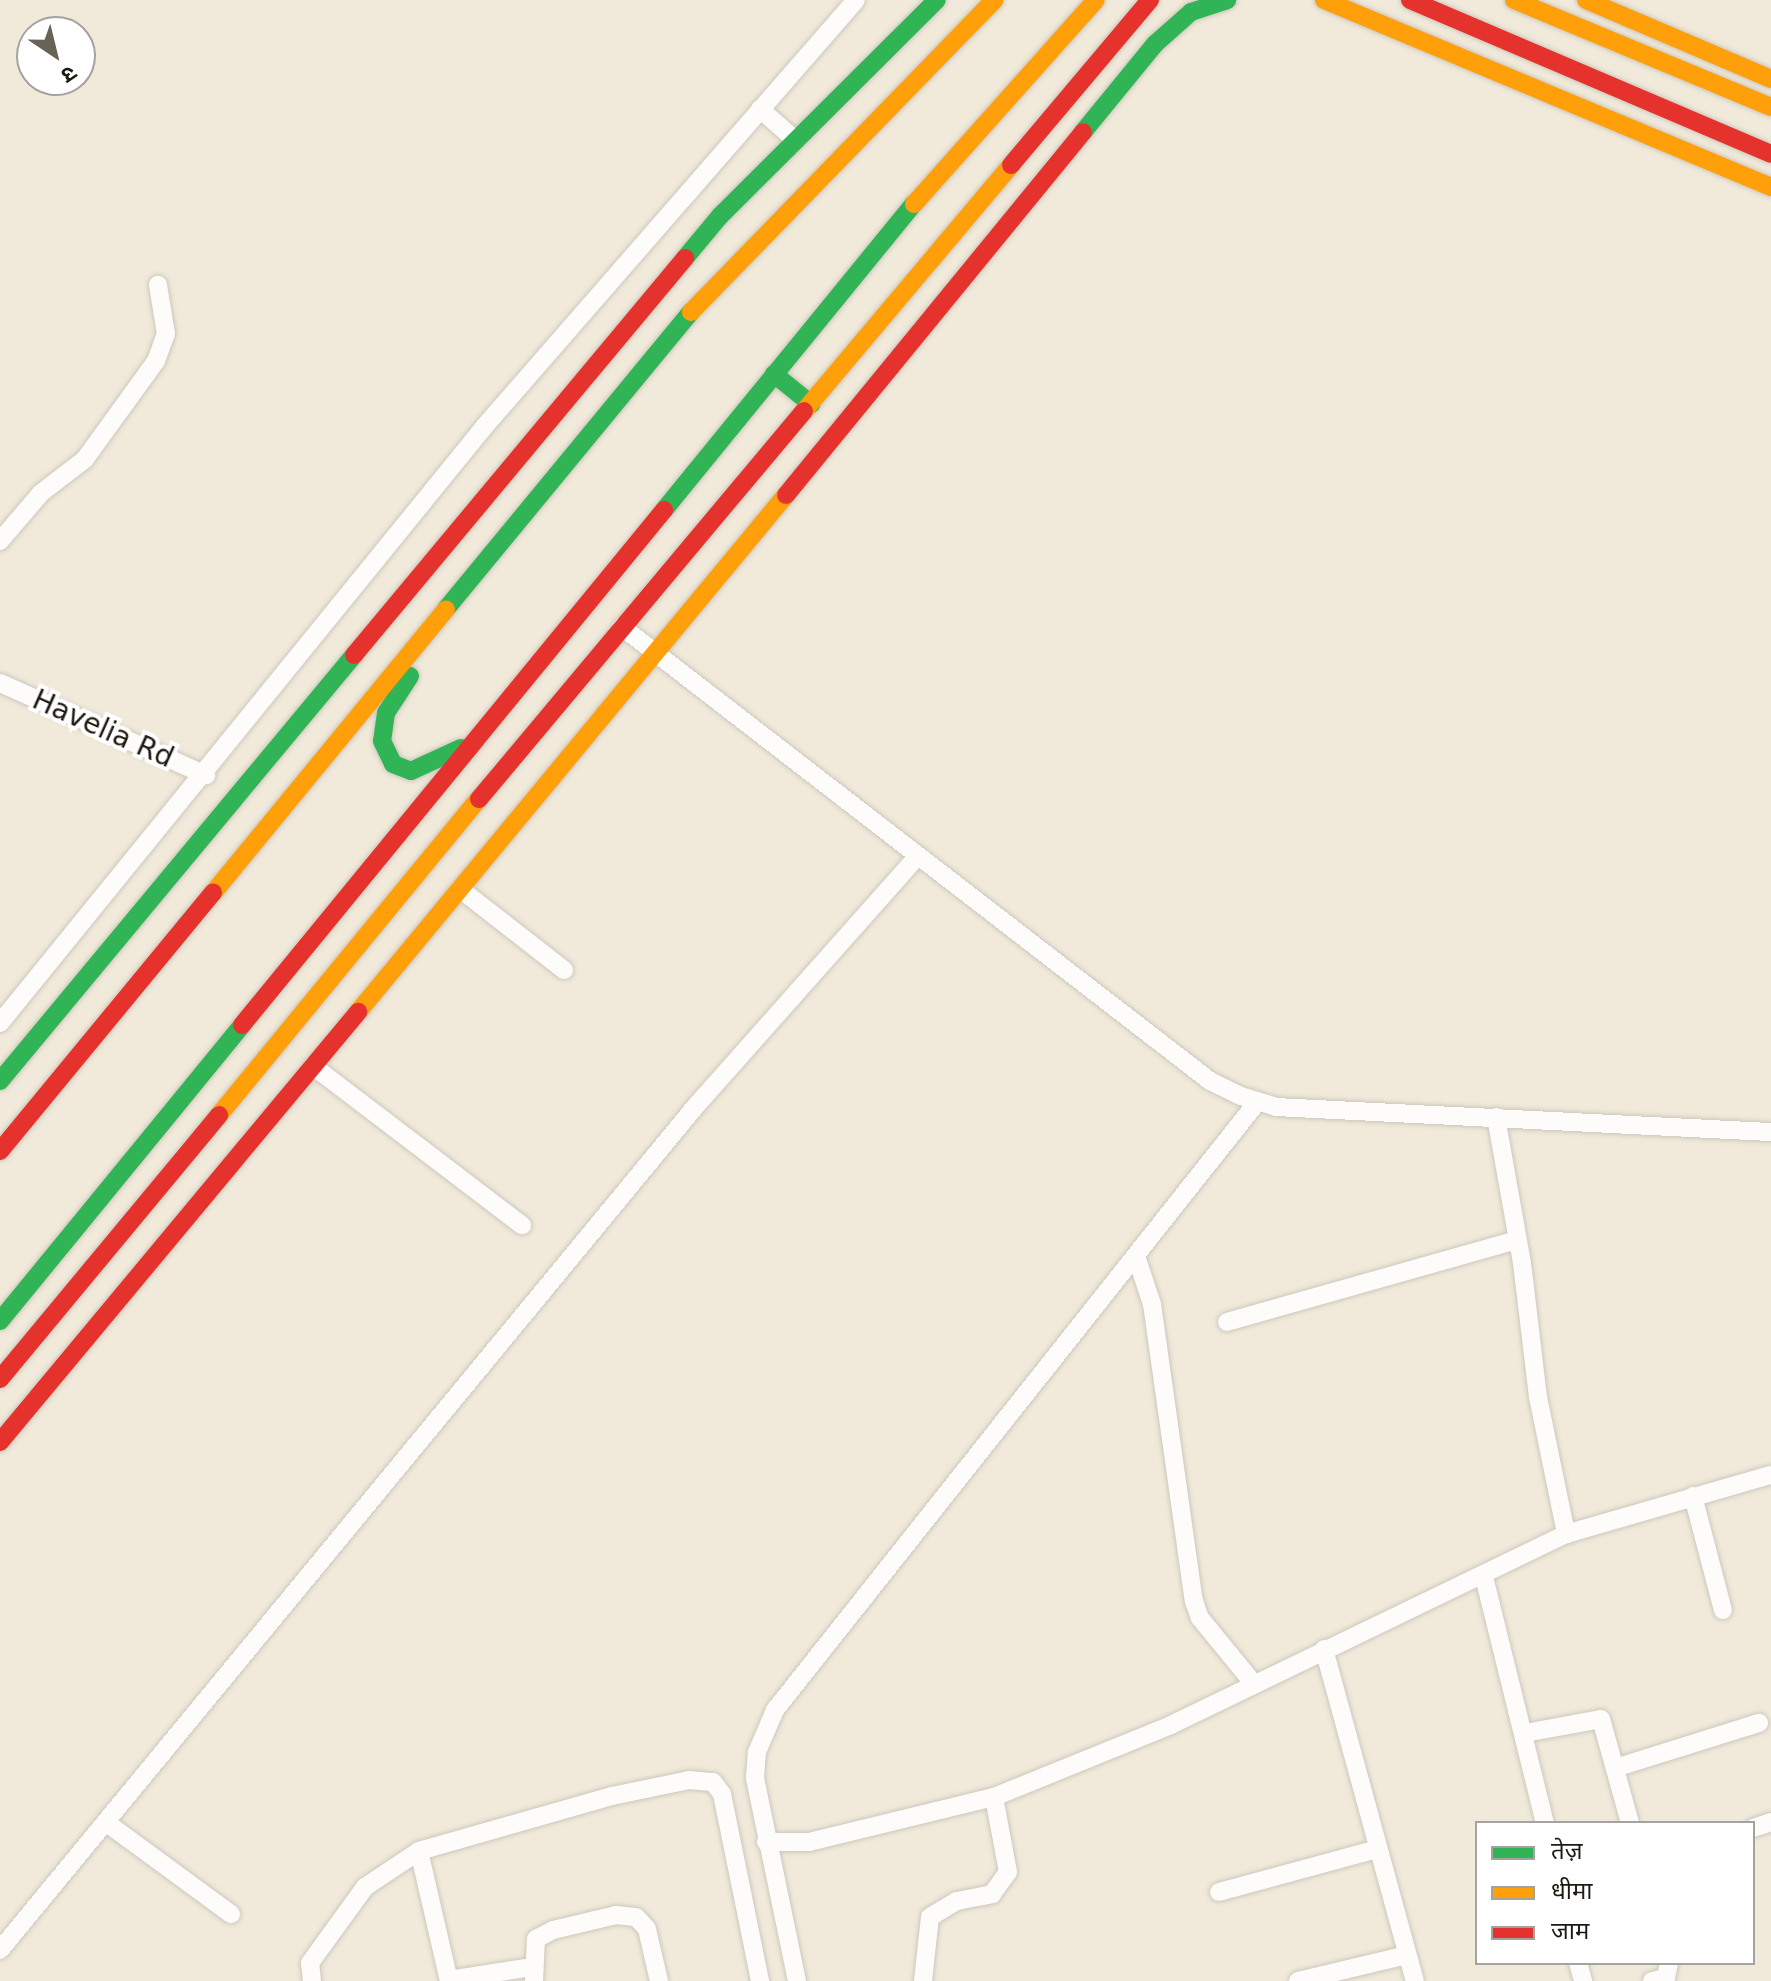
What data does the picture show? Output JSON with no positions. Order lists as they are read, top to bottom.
{
  "streets": {
    "street": ["Havelia Rd"]
  },
  "legend": ["तेज़", "धीमा", "जाम"],
  "north": "bottom right"
}
